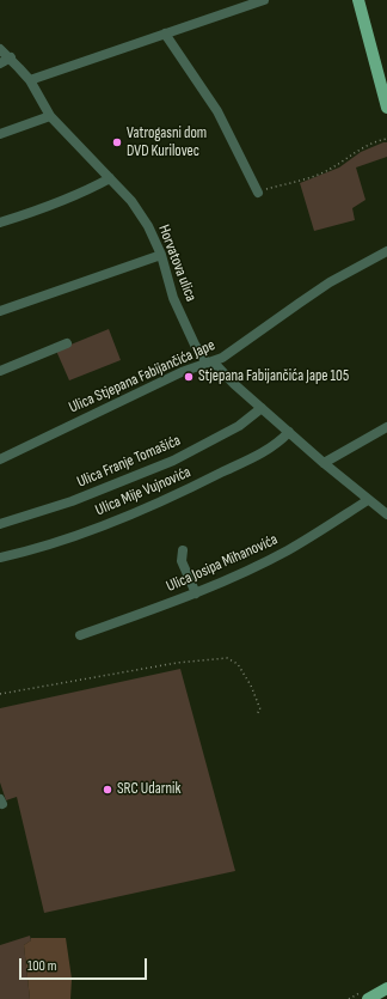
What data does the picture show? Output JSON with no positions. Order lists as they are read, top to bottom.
{
  "streets": {
    "street": [
      "Horvatova ulica",
      "Ulica Stjepana Fabijančića Jape",
      "Ulica Franje Tomašića",
      "Ulica Mije Vujnovića",
      "Ulica Josipa Mihanovića"
    ]
  },
  "crossings": [
    ["Horvatova ulica", "Ulica Stjepana Fabijančića Jape"],
    ["Horvatova ulica", "Ulica Franje Tomašića"],
    ["Horvatova ulica", "Ulica Mije Vujnovića"],
    ["Horvatova ulica", "Ulica Josipa Mihanovića"]
  ],
  "places": ["Vatrogasni dom DVD Kurilovec", "Stjepana Fabijančića Jape 105", "SRC Udarnik"],
  "scale_bar": "100 m"
}
